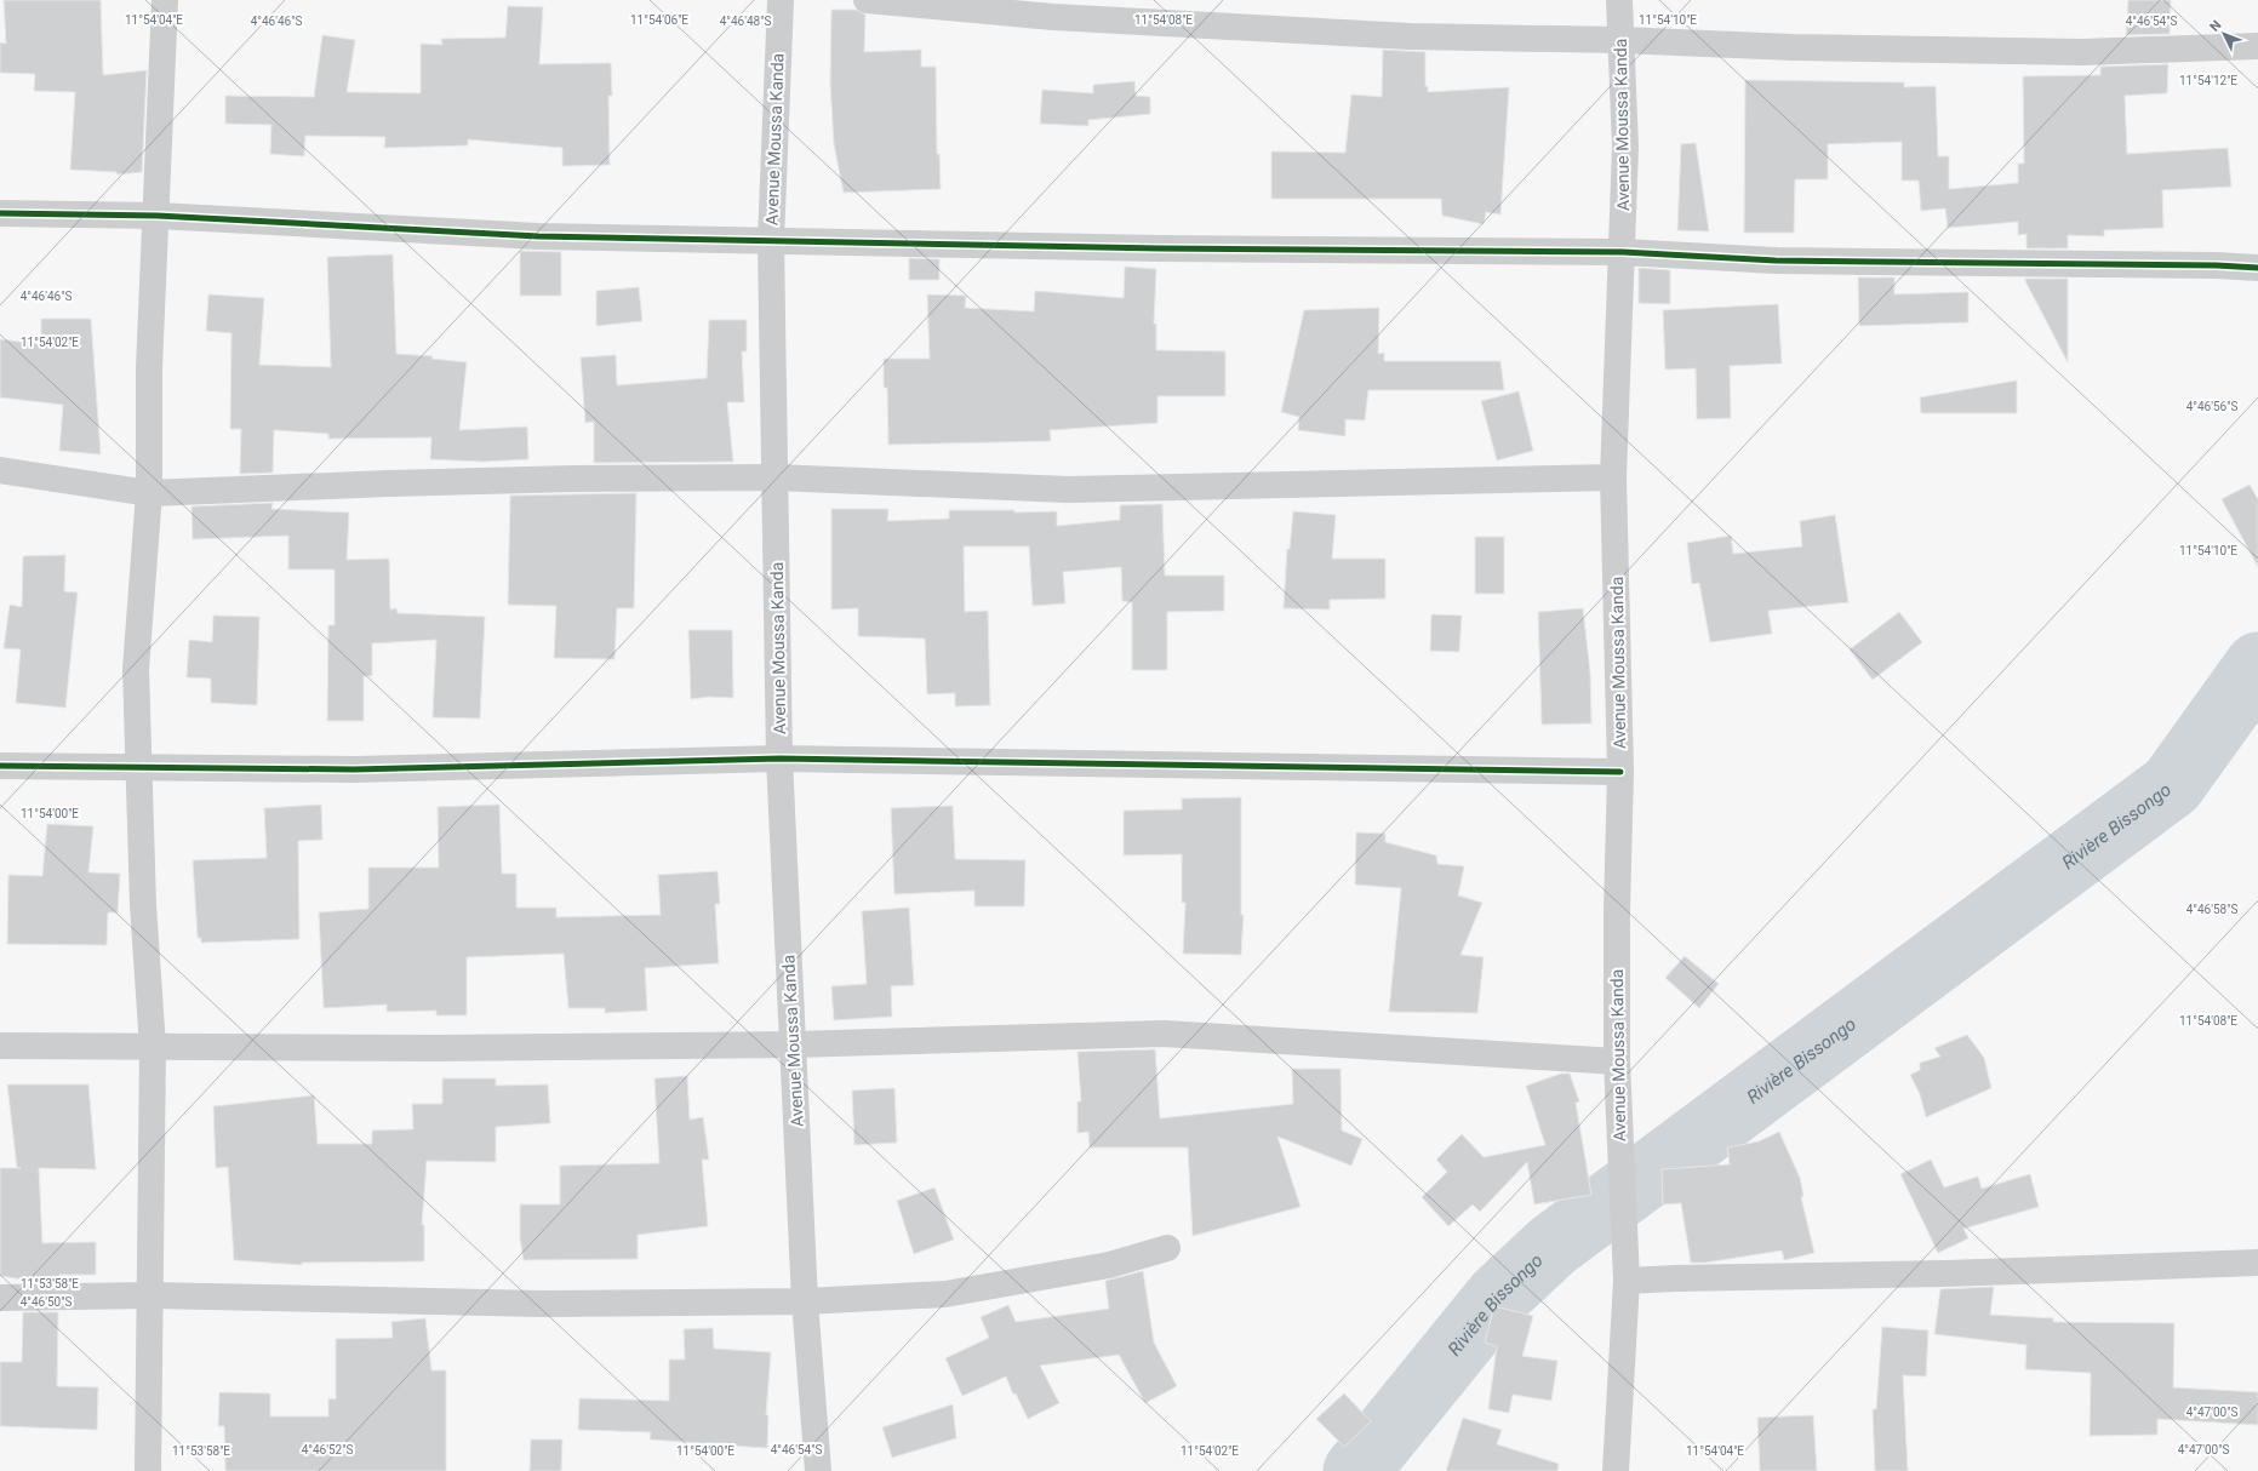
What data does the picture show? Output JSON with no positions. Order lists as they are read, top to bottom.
{
  "streets": {
    "street": ["Avenue Moussa Kanda"]
  },
  "water": ["Rivière Bissongo"],
  "north": "top left",
  "coordinates": [
    "11°54'04\"E",
    "11°54'06\"E",
    "11°54'08\"E",
    "11°54'10\"E",
    "4°46'46\"S",
    "4°46'48\"S",
    "4°46'54\"S",
    "11°54'12\"E",
    "11°54'02\"E",
    "4°46'56\"S",
    "11°54'00\"E",
    "4°46'58\"S",
    "11°53'58\"E",
    "4°46'50\"S",
    "4°47'00\"S",
    "4°46'52\"S"
  ]
}
